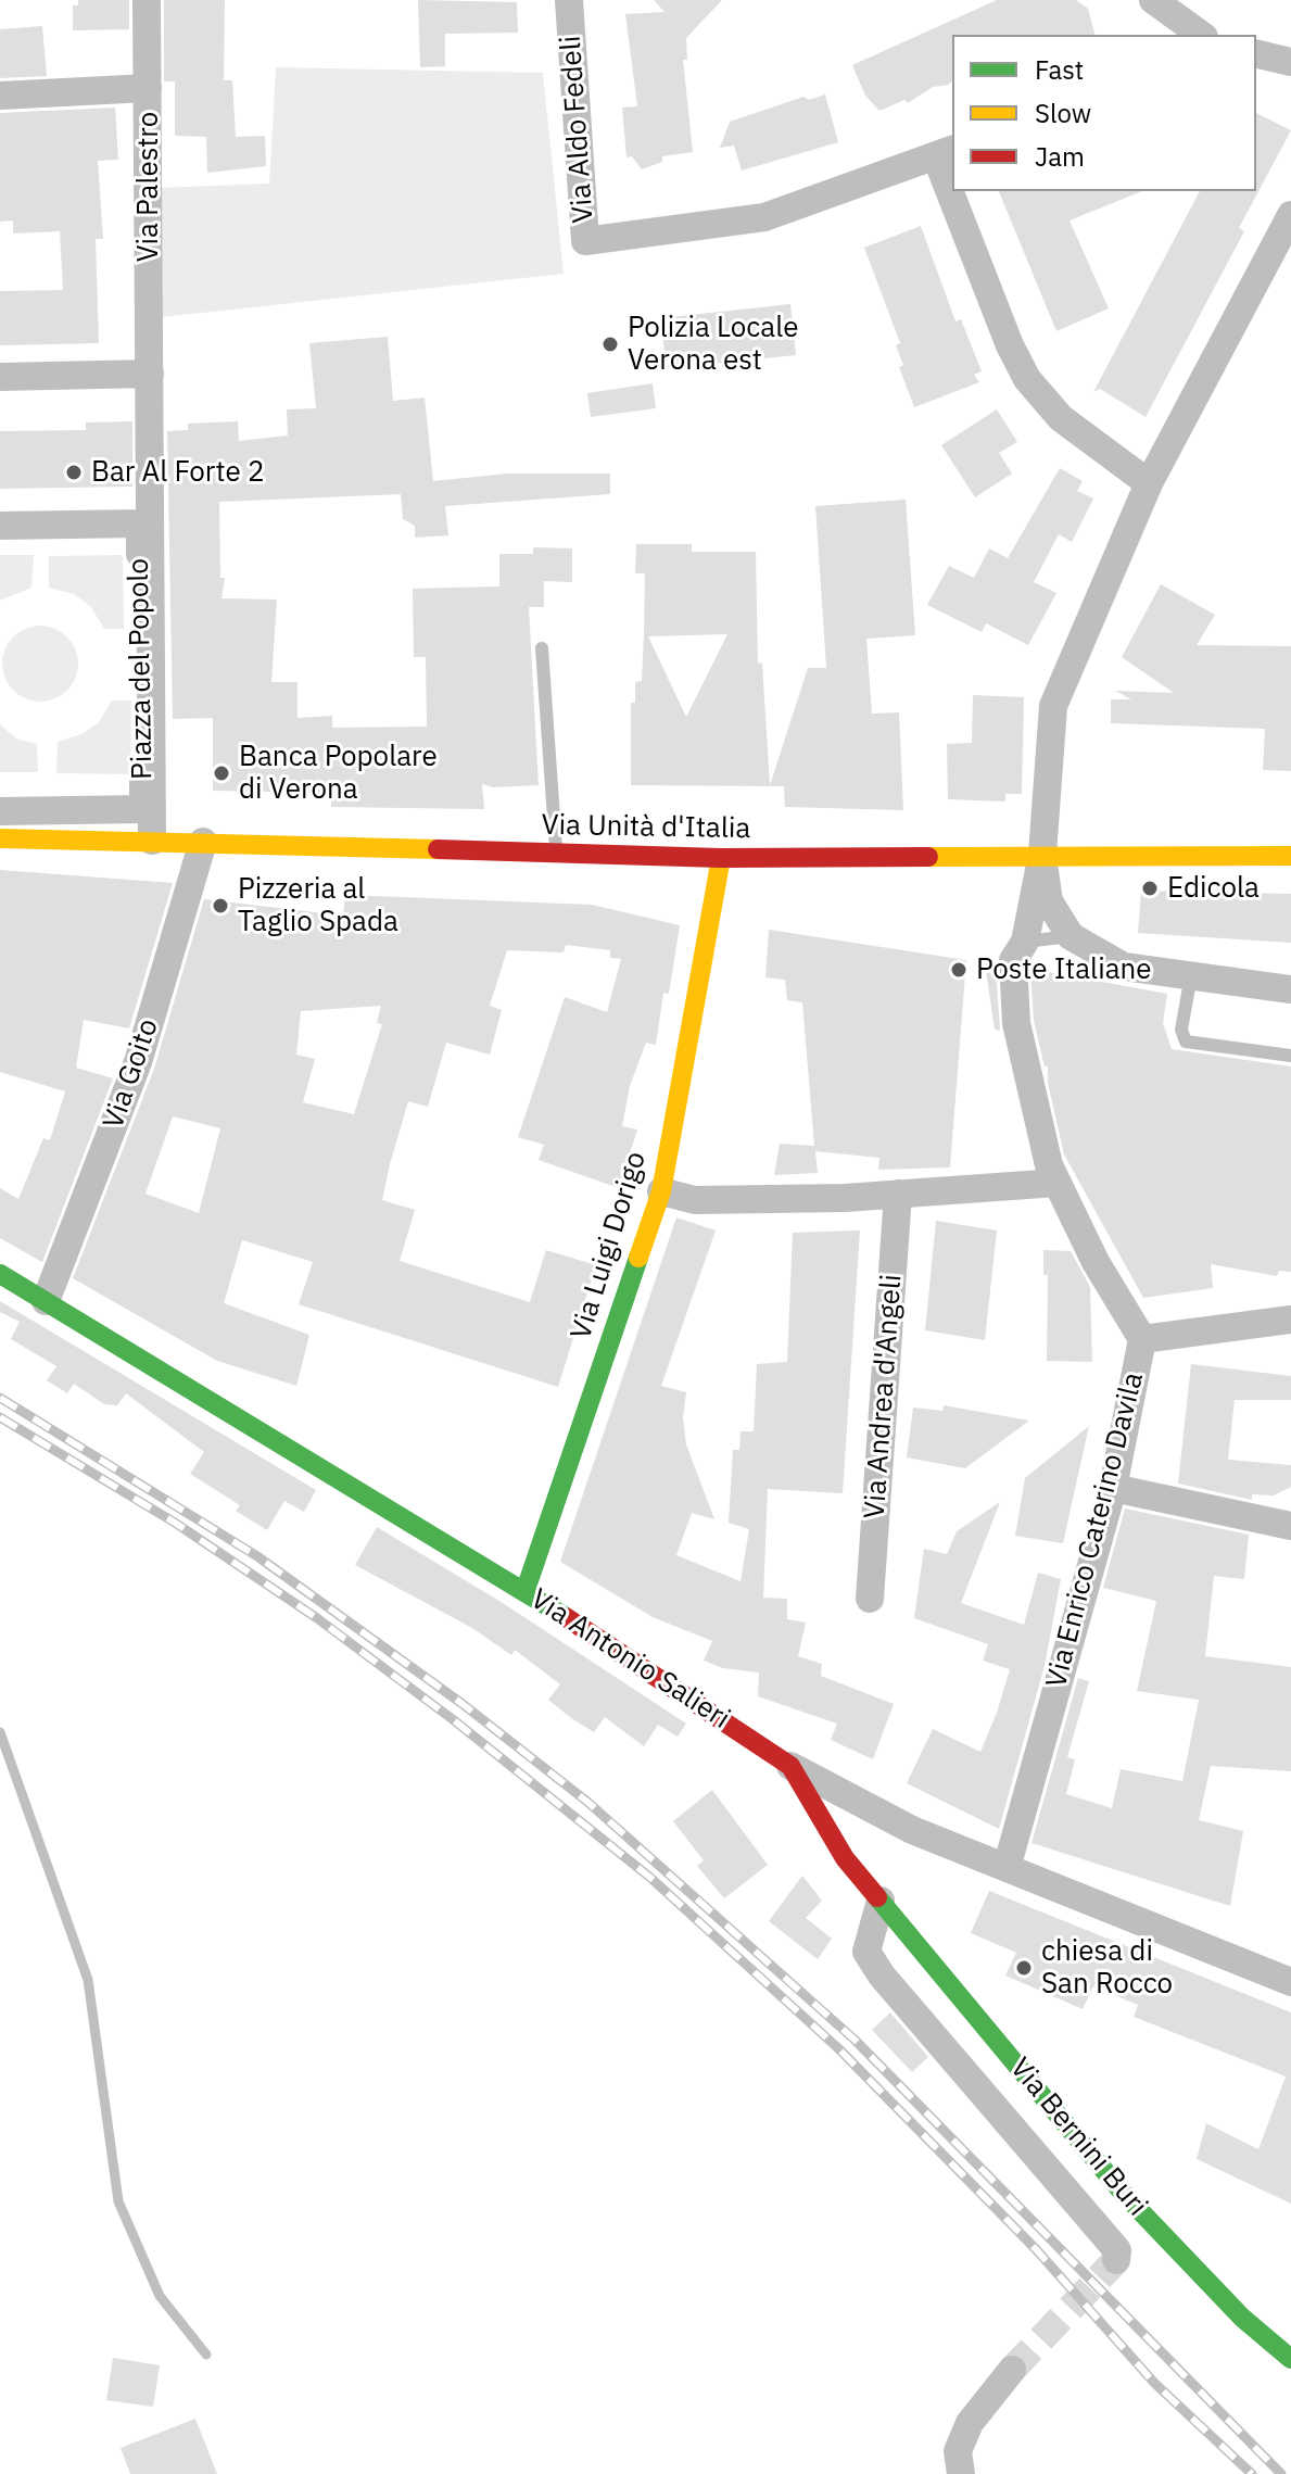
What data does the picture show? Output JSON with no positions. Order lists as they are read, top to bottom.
{
  "streets": {
    "street": [
      "Via Aldo Fedeli",
      "Via Palestro",
      "Piazza del Popolo",
      "Via Unità d'Italia",
      "Via Goito",
      "Via Luigi Dorigo",
      "Via Andrea d'Angeli",
      "Via Enrico Caterino Davila",
      "Via Antonio Salieri",
      "Via Bernini Buri"
    ]
  },
  "crossings": [
    ["Via Palestro", "Piazza del Popolo"],
    ["Piazza del Popolo", "Via Unità d'Italia"],
    ["Via Unità d'Italia", "Via Goito"],
    ["Via Unità d'Italia", "Via Luigi Dorigo"],
    ["Via Unità d'Italia", "Via Enrico Caterino Davila"],
    ["Via Goito", "Via Antonio Salieri"],
    ["Via Luigi Dorigo", "Via Antonio Salieri"],
    ["Via Enrico Caterino Davila", "Via Antonio Salieri"],
    ["Via Antonio Salieri", "Via Bernini Buri"]
  ],
  "places": [
    "Polizia Locale Verona est",
    "Bar Al Forte 2",
    "Banca Popolare di Verona",
    "Edicola",
    "Pizzeria al Taglio Spada",
    "Poste Italiane",
    "chiesa di San Rocco"
  ],
  "legend": ["Fast", "Slow", "Jam"]
}
